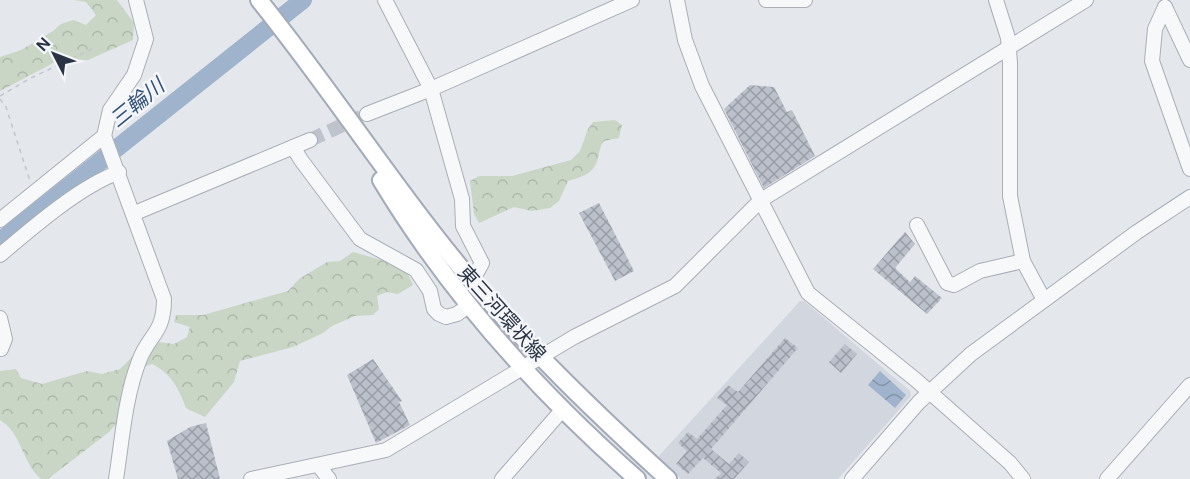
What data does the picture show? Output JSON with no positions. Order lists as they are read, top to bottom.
{
  "streets": {
    "main road": ["東三河環状線"]
  },
  "water": ["三輪川"],
  "north": "top left"
}
